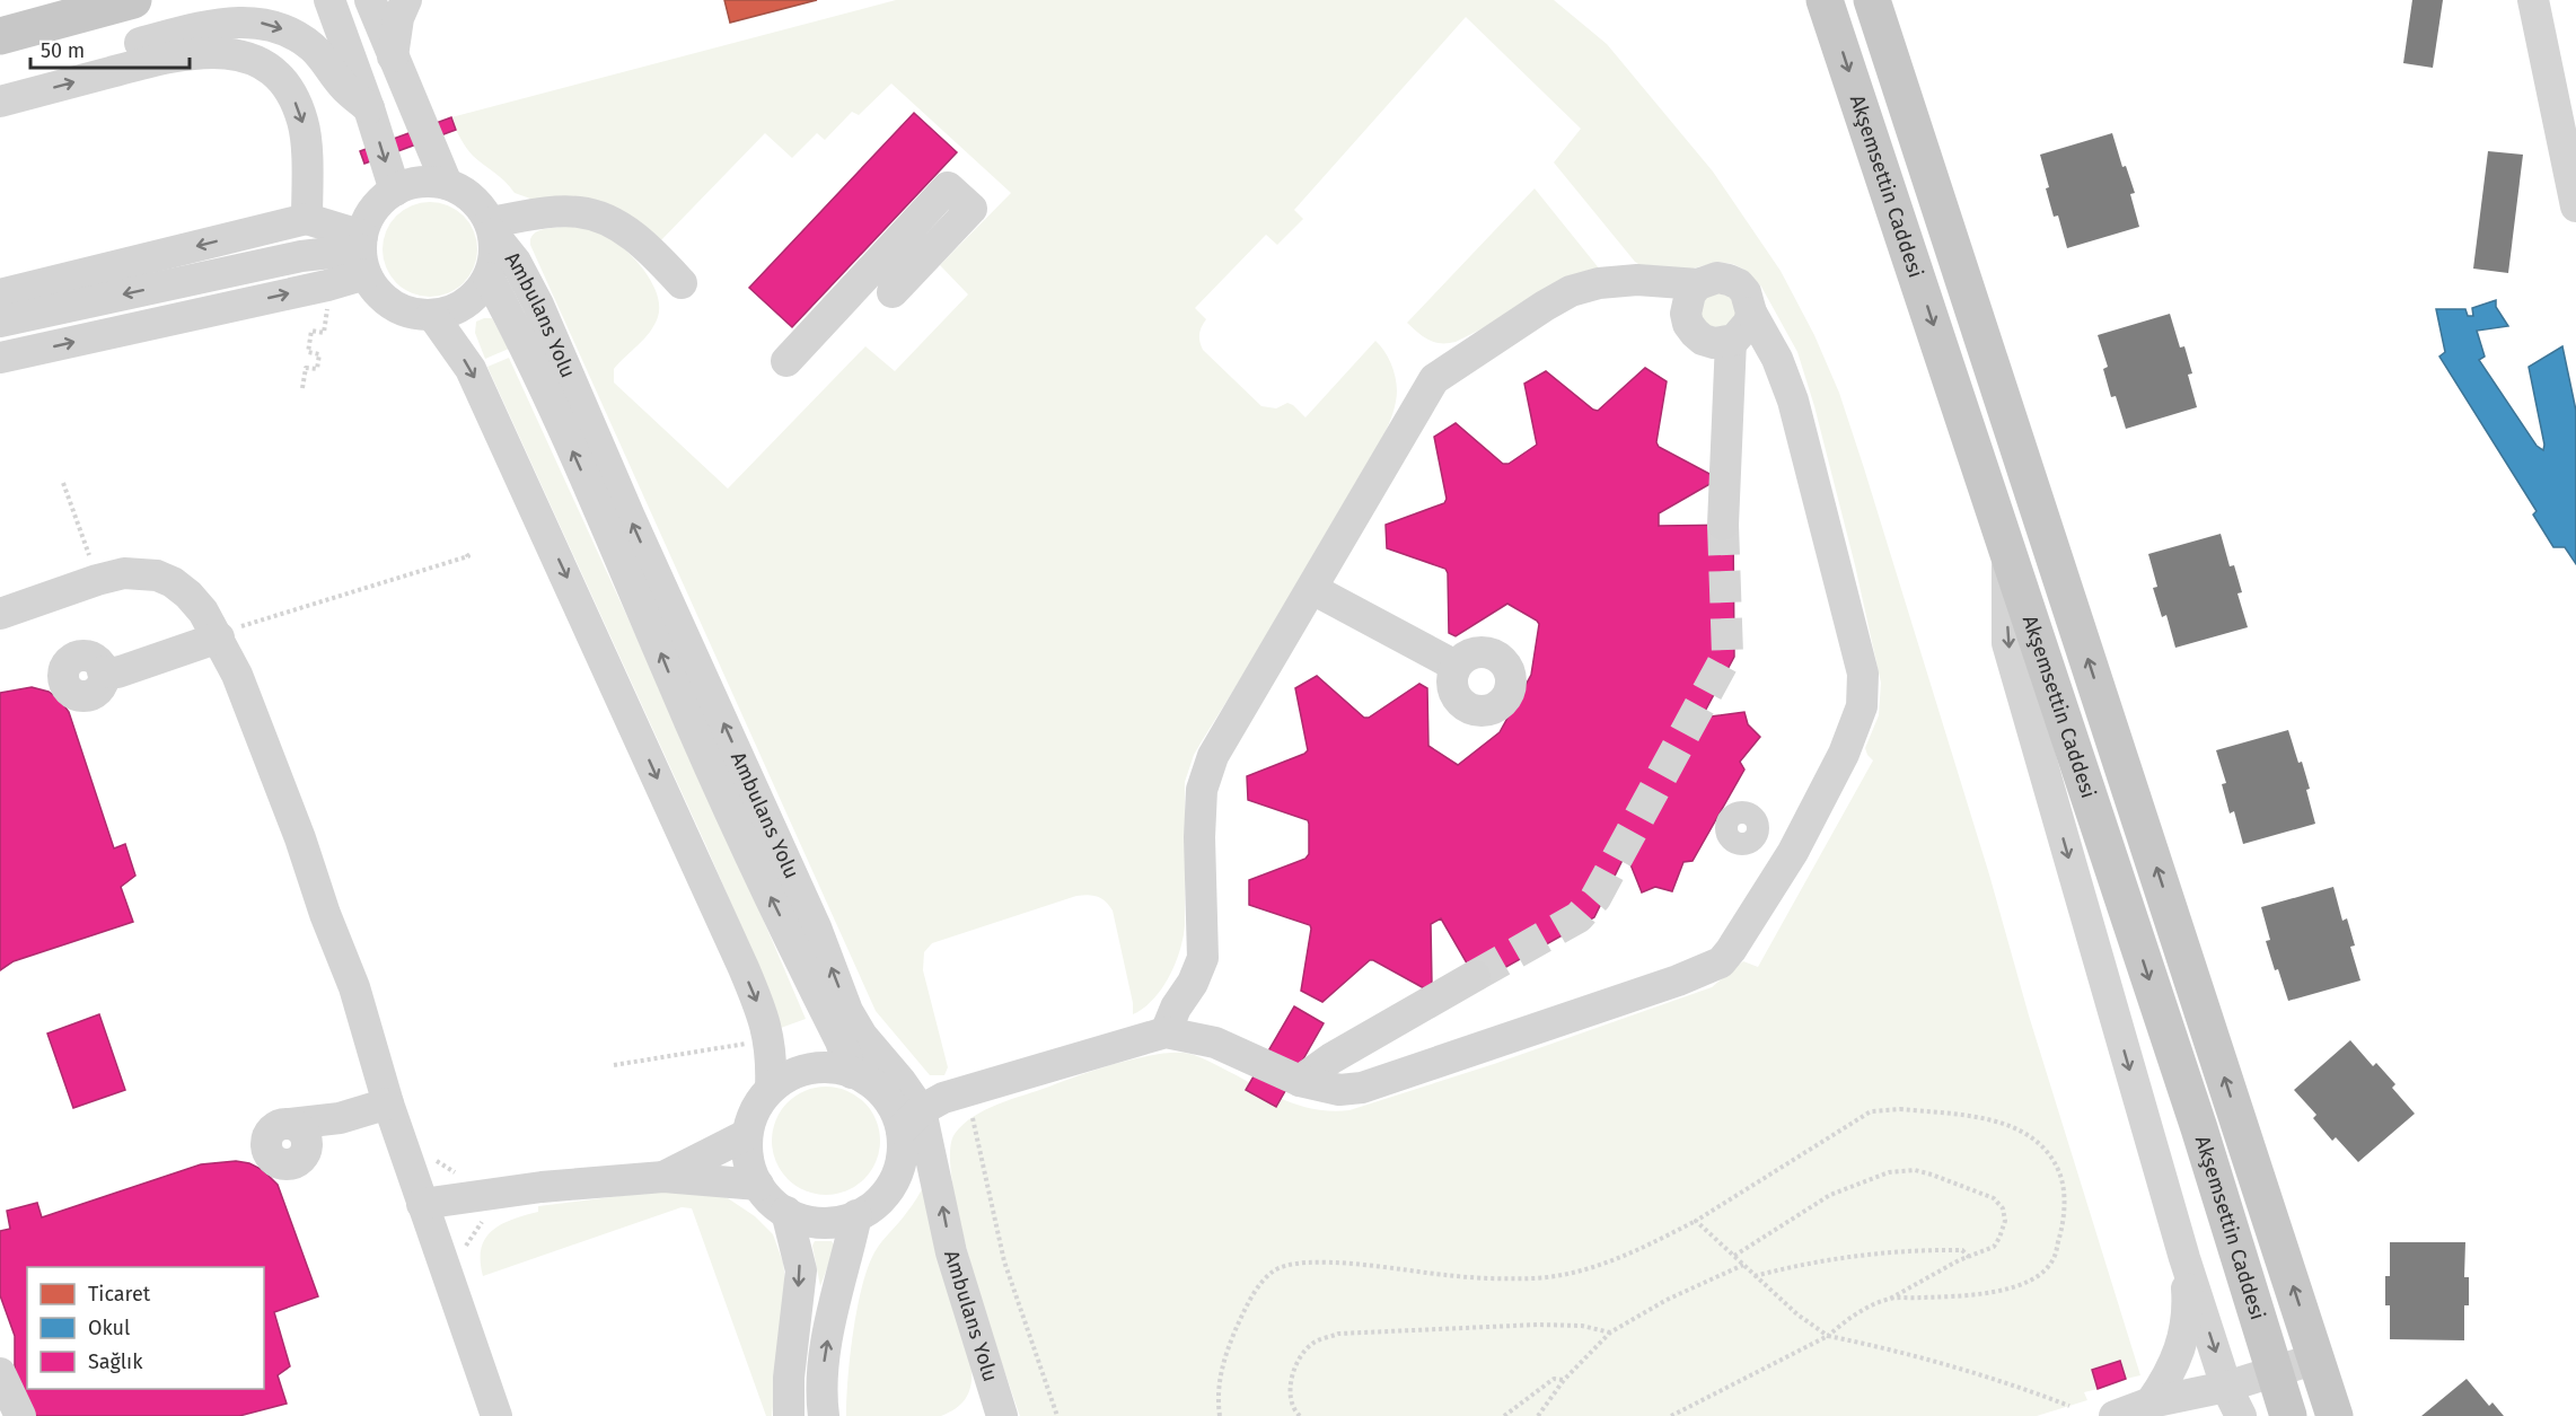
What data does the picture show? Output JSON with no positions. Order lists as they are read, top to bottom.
{
  "streets": {
    "main road": ["Akşemsettin Caddesi"],
    "street": ["Ambulans Yolu"]
  },
  "legend": ["Ticaret", "Okul", "Sağlık"],
  "scale_bar": "50 m"
}
